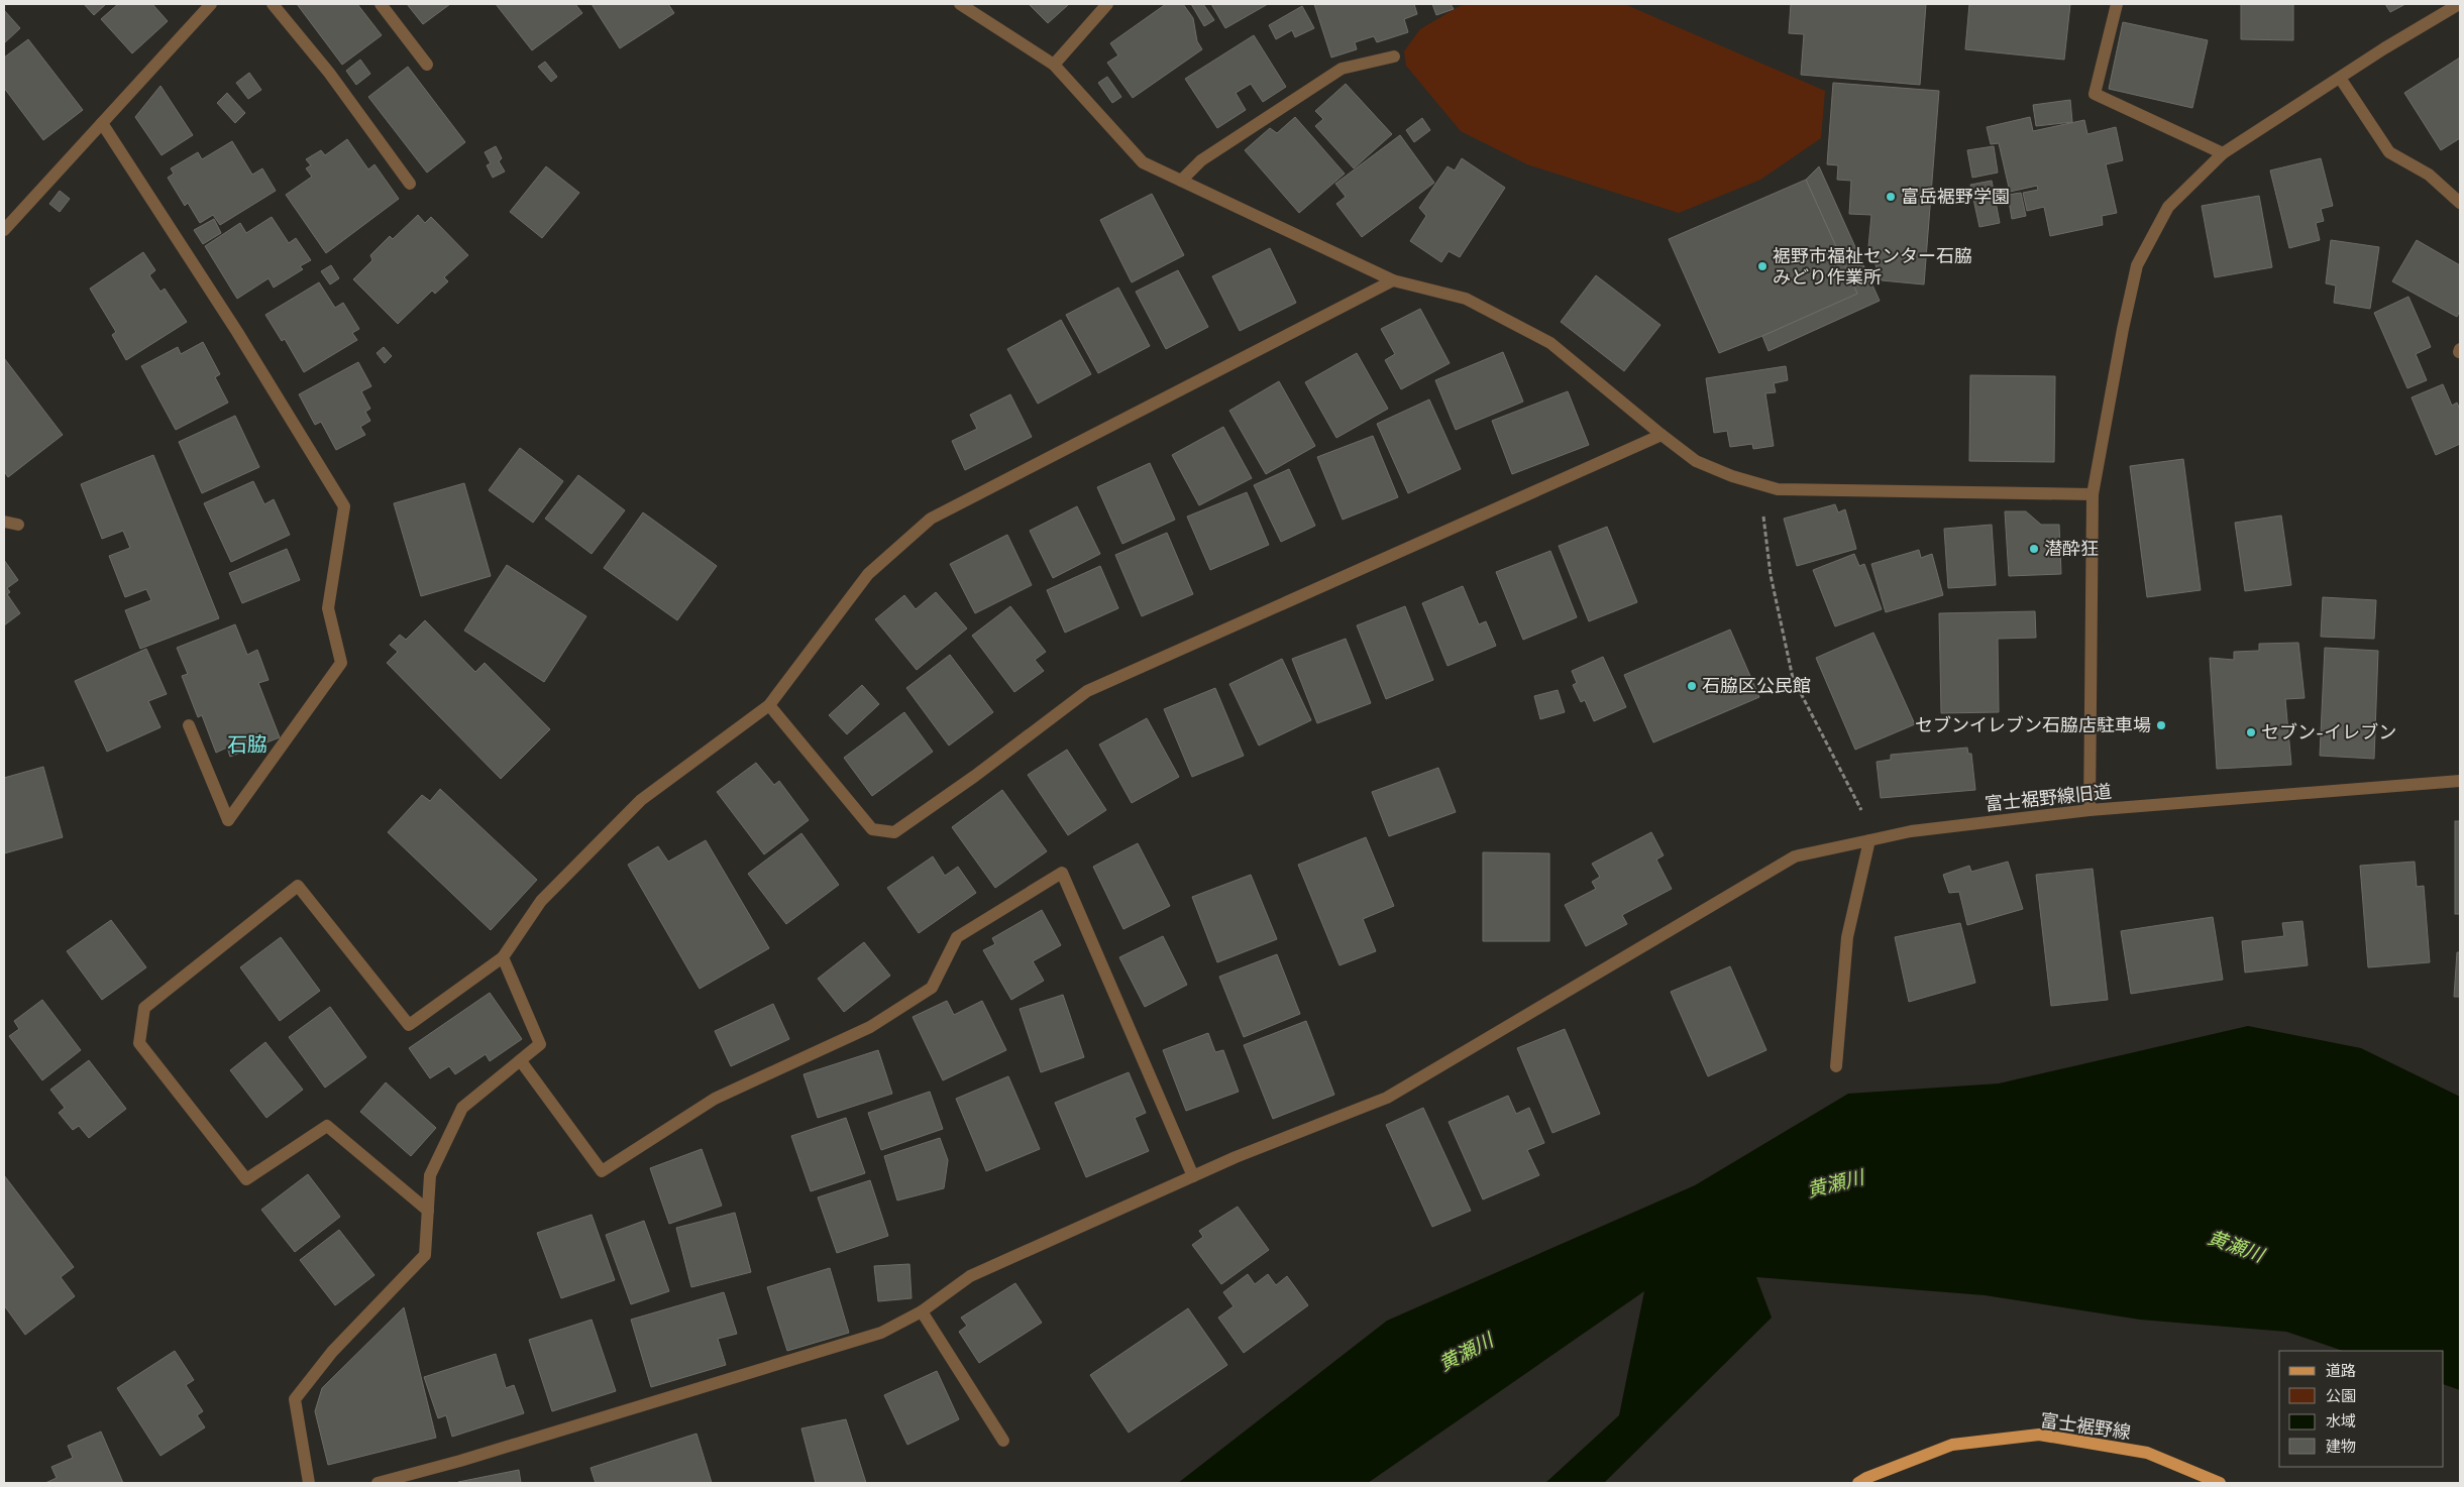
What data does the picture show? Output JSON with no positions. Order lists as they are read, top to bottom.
{
  "streets": {
    "main road": ["富士裾野線"],
    "street": ["富士裾野線旧道"]
  },
  "districts": ["石脇"],
  "water": ["黄瀬川"],
  "places": [
    "富岳裾野学園",
    "裾野市福祉センター石脇 みどり作業所",
    "潜酔狂",
    "石脇区公民館",
    "セブンイレブン石脇店駐車場",
    "セブン-イレブン"
  ],
  "legend": [
    "道路",
    "公園",
    "水域",
    "建物"
  ]
}
